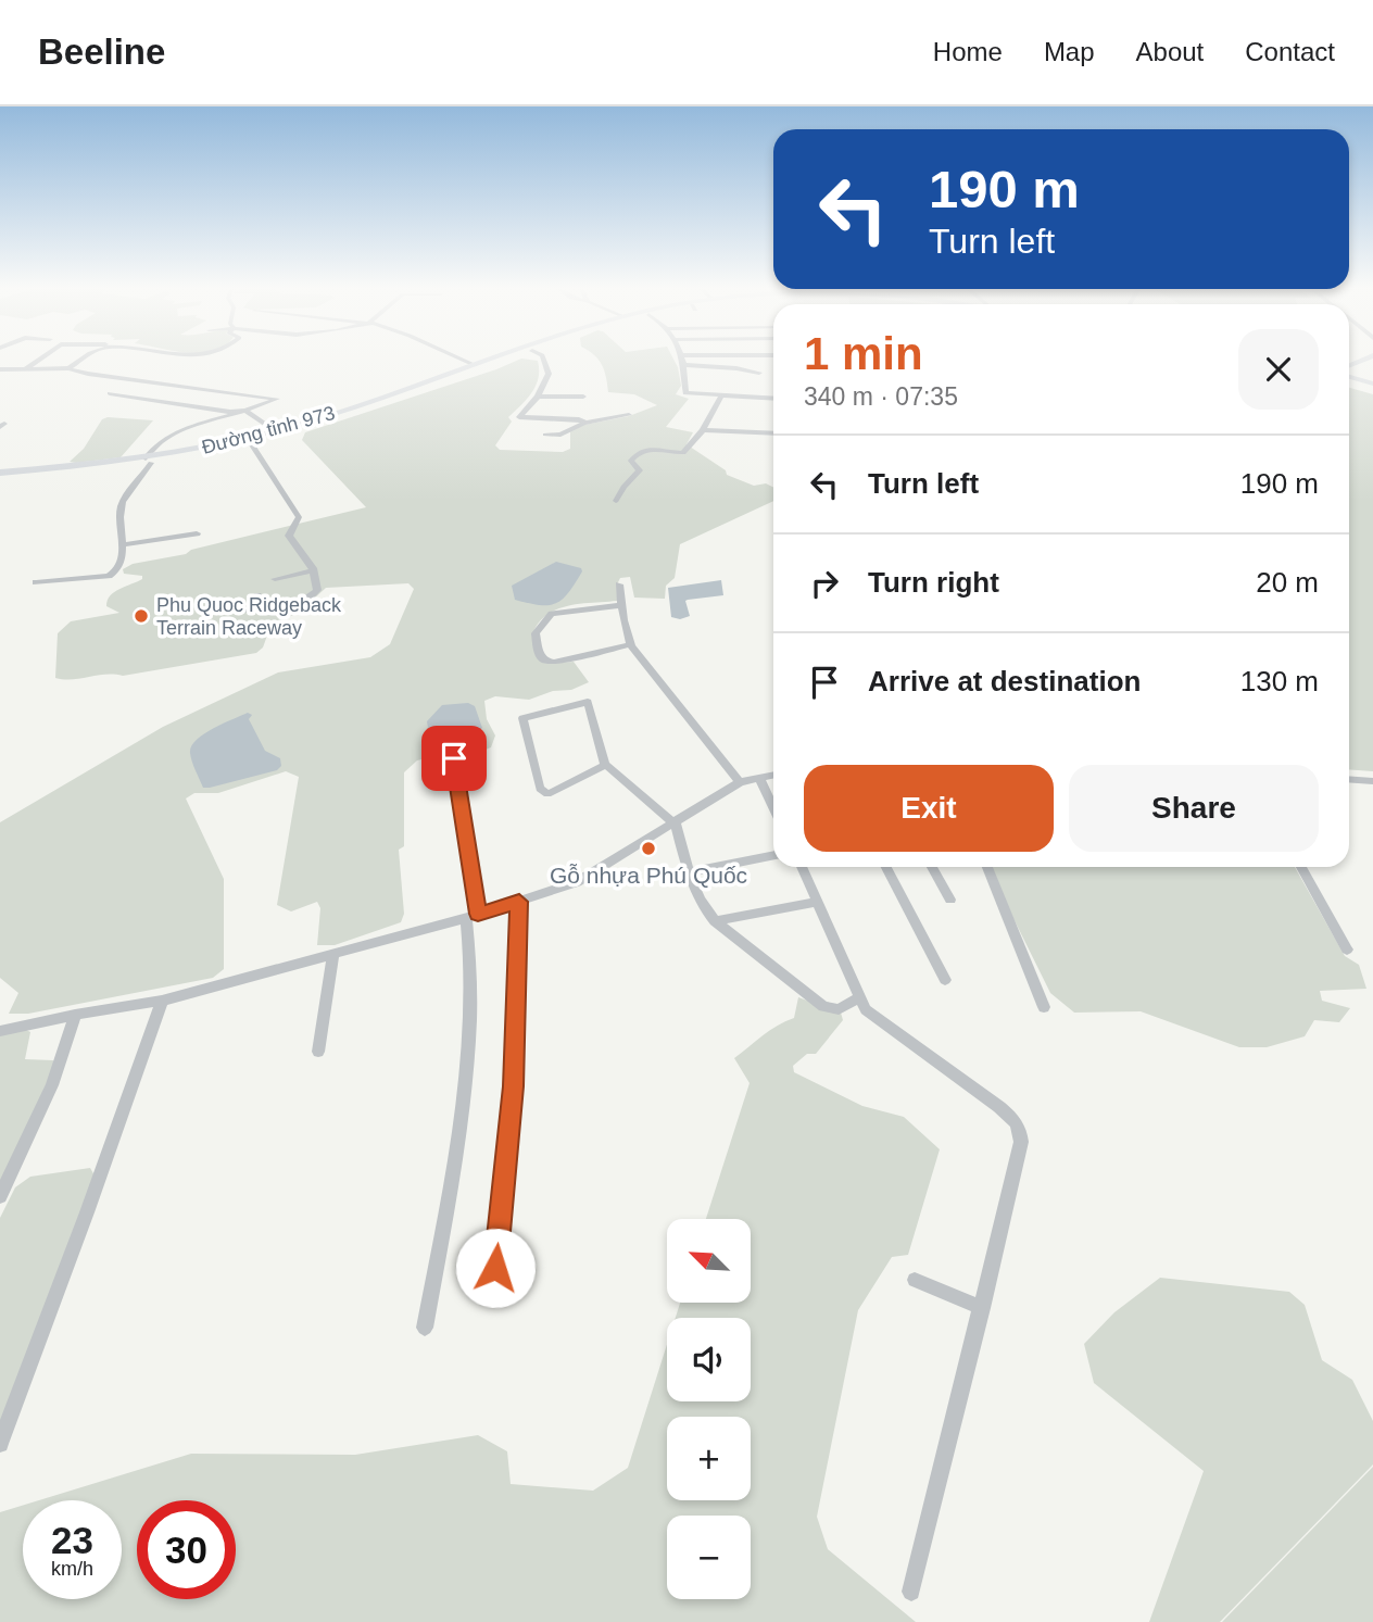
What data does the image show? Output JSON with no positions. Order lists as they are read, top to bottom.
{
  "streets": {
    "main road": ["Đường tỉnh 973"]
  },
  "places": ["Phu Quoc Ridgeback Terrain Raceway", "Gỗ nhựa Phú Quốc"],
  "north": "top left",
  "page": {
    "header": "Beeline",
    "nav": [
      "Home",
      "Map",
      "About",
      "Contact"
    ],
    "turn": ["190 m", "Turn left"],
    "heading": ["1 min", "340 m · 07:35"],
    "list": [
      {
        "name": "Turn left",
        "value": "190 m"
      },
      {
        "name": "Turn right",
        "value": "20 m"
      },
      {
        "name": "Arrive at destination",
        "value": "130 m"
      }
    ],
    "buttons": ["Exit", "Share"],
    "map_buttons": ["+", "−"],
    "speed": "23 km/h",
    "limit": "30"
  }
}
